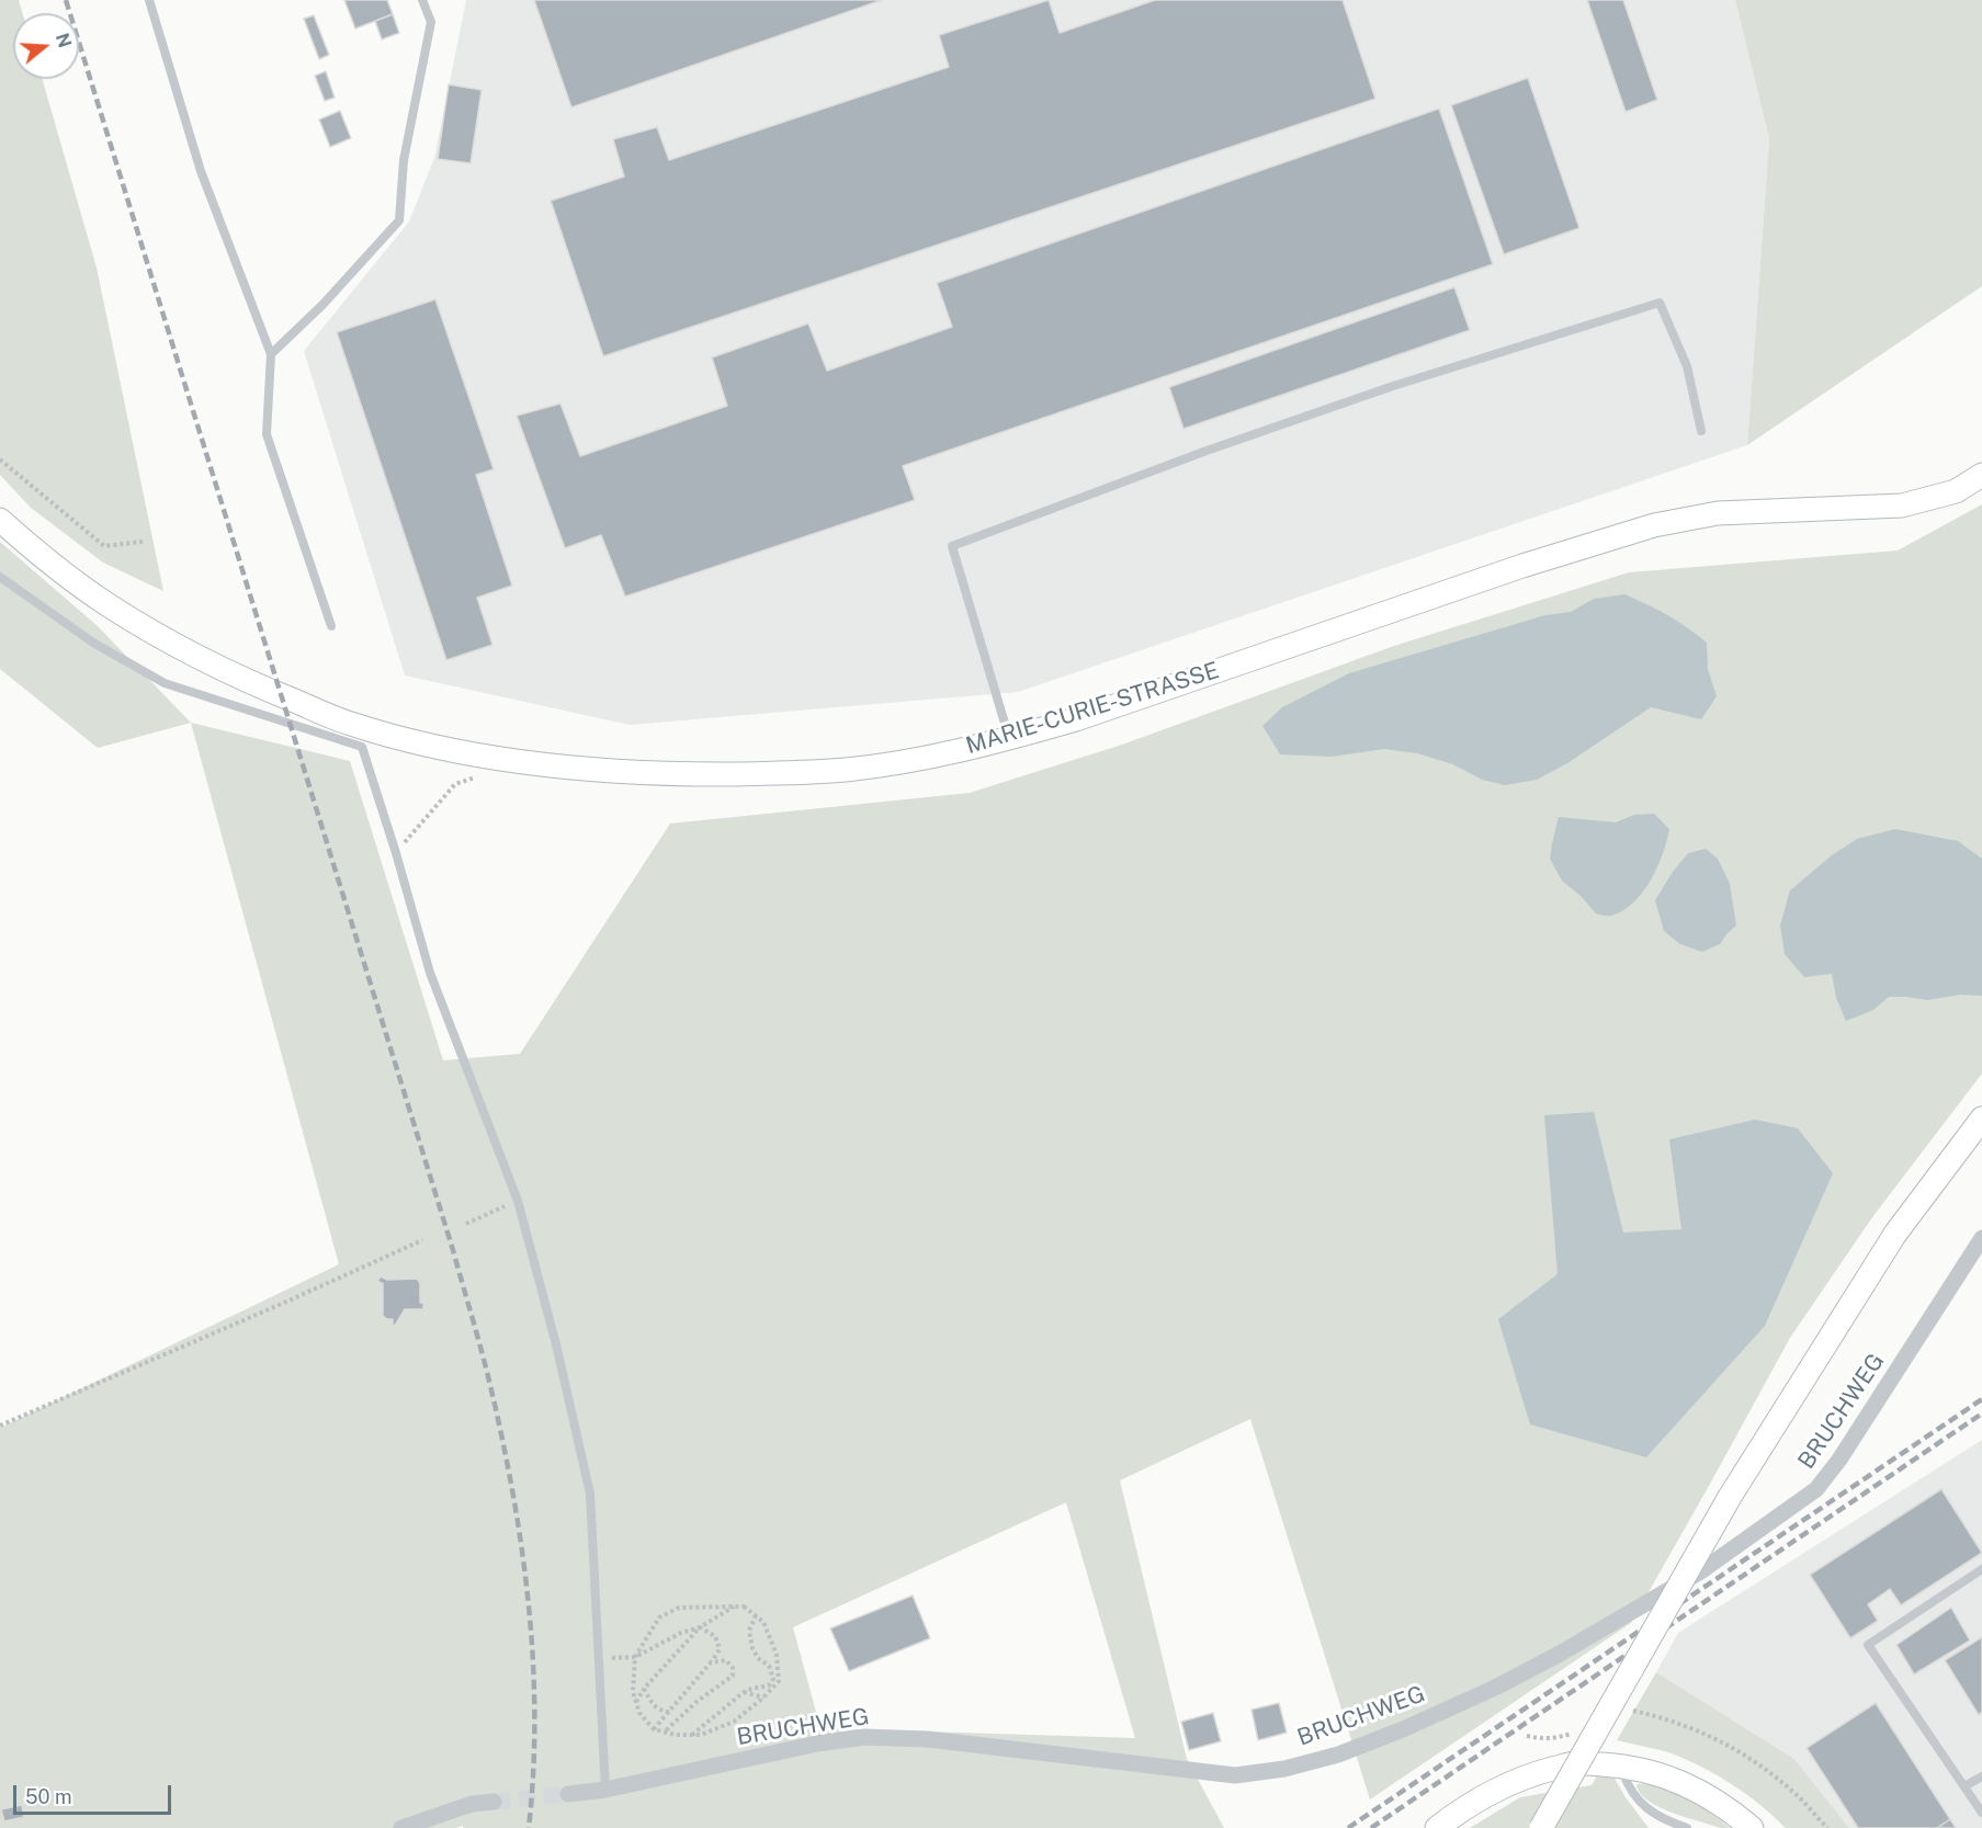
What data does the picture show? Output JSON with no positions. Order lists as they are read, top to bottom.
{
  "streets": {
    "main road": ["MARIE-CURIE-STRASSE"],
    "street": ["BRUCHWEG"]
  },
  "scale_bar": "50 m",
  "north": "right"
}
